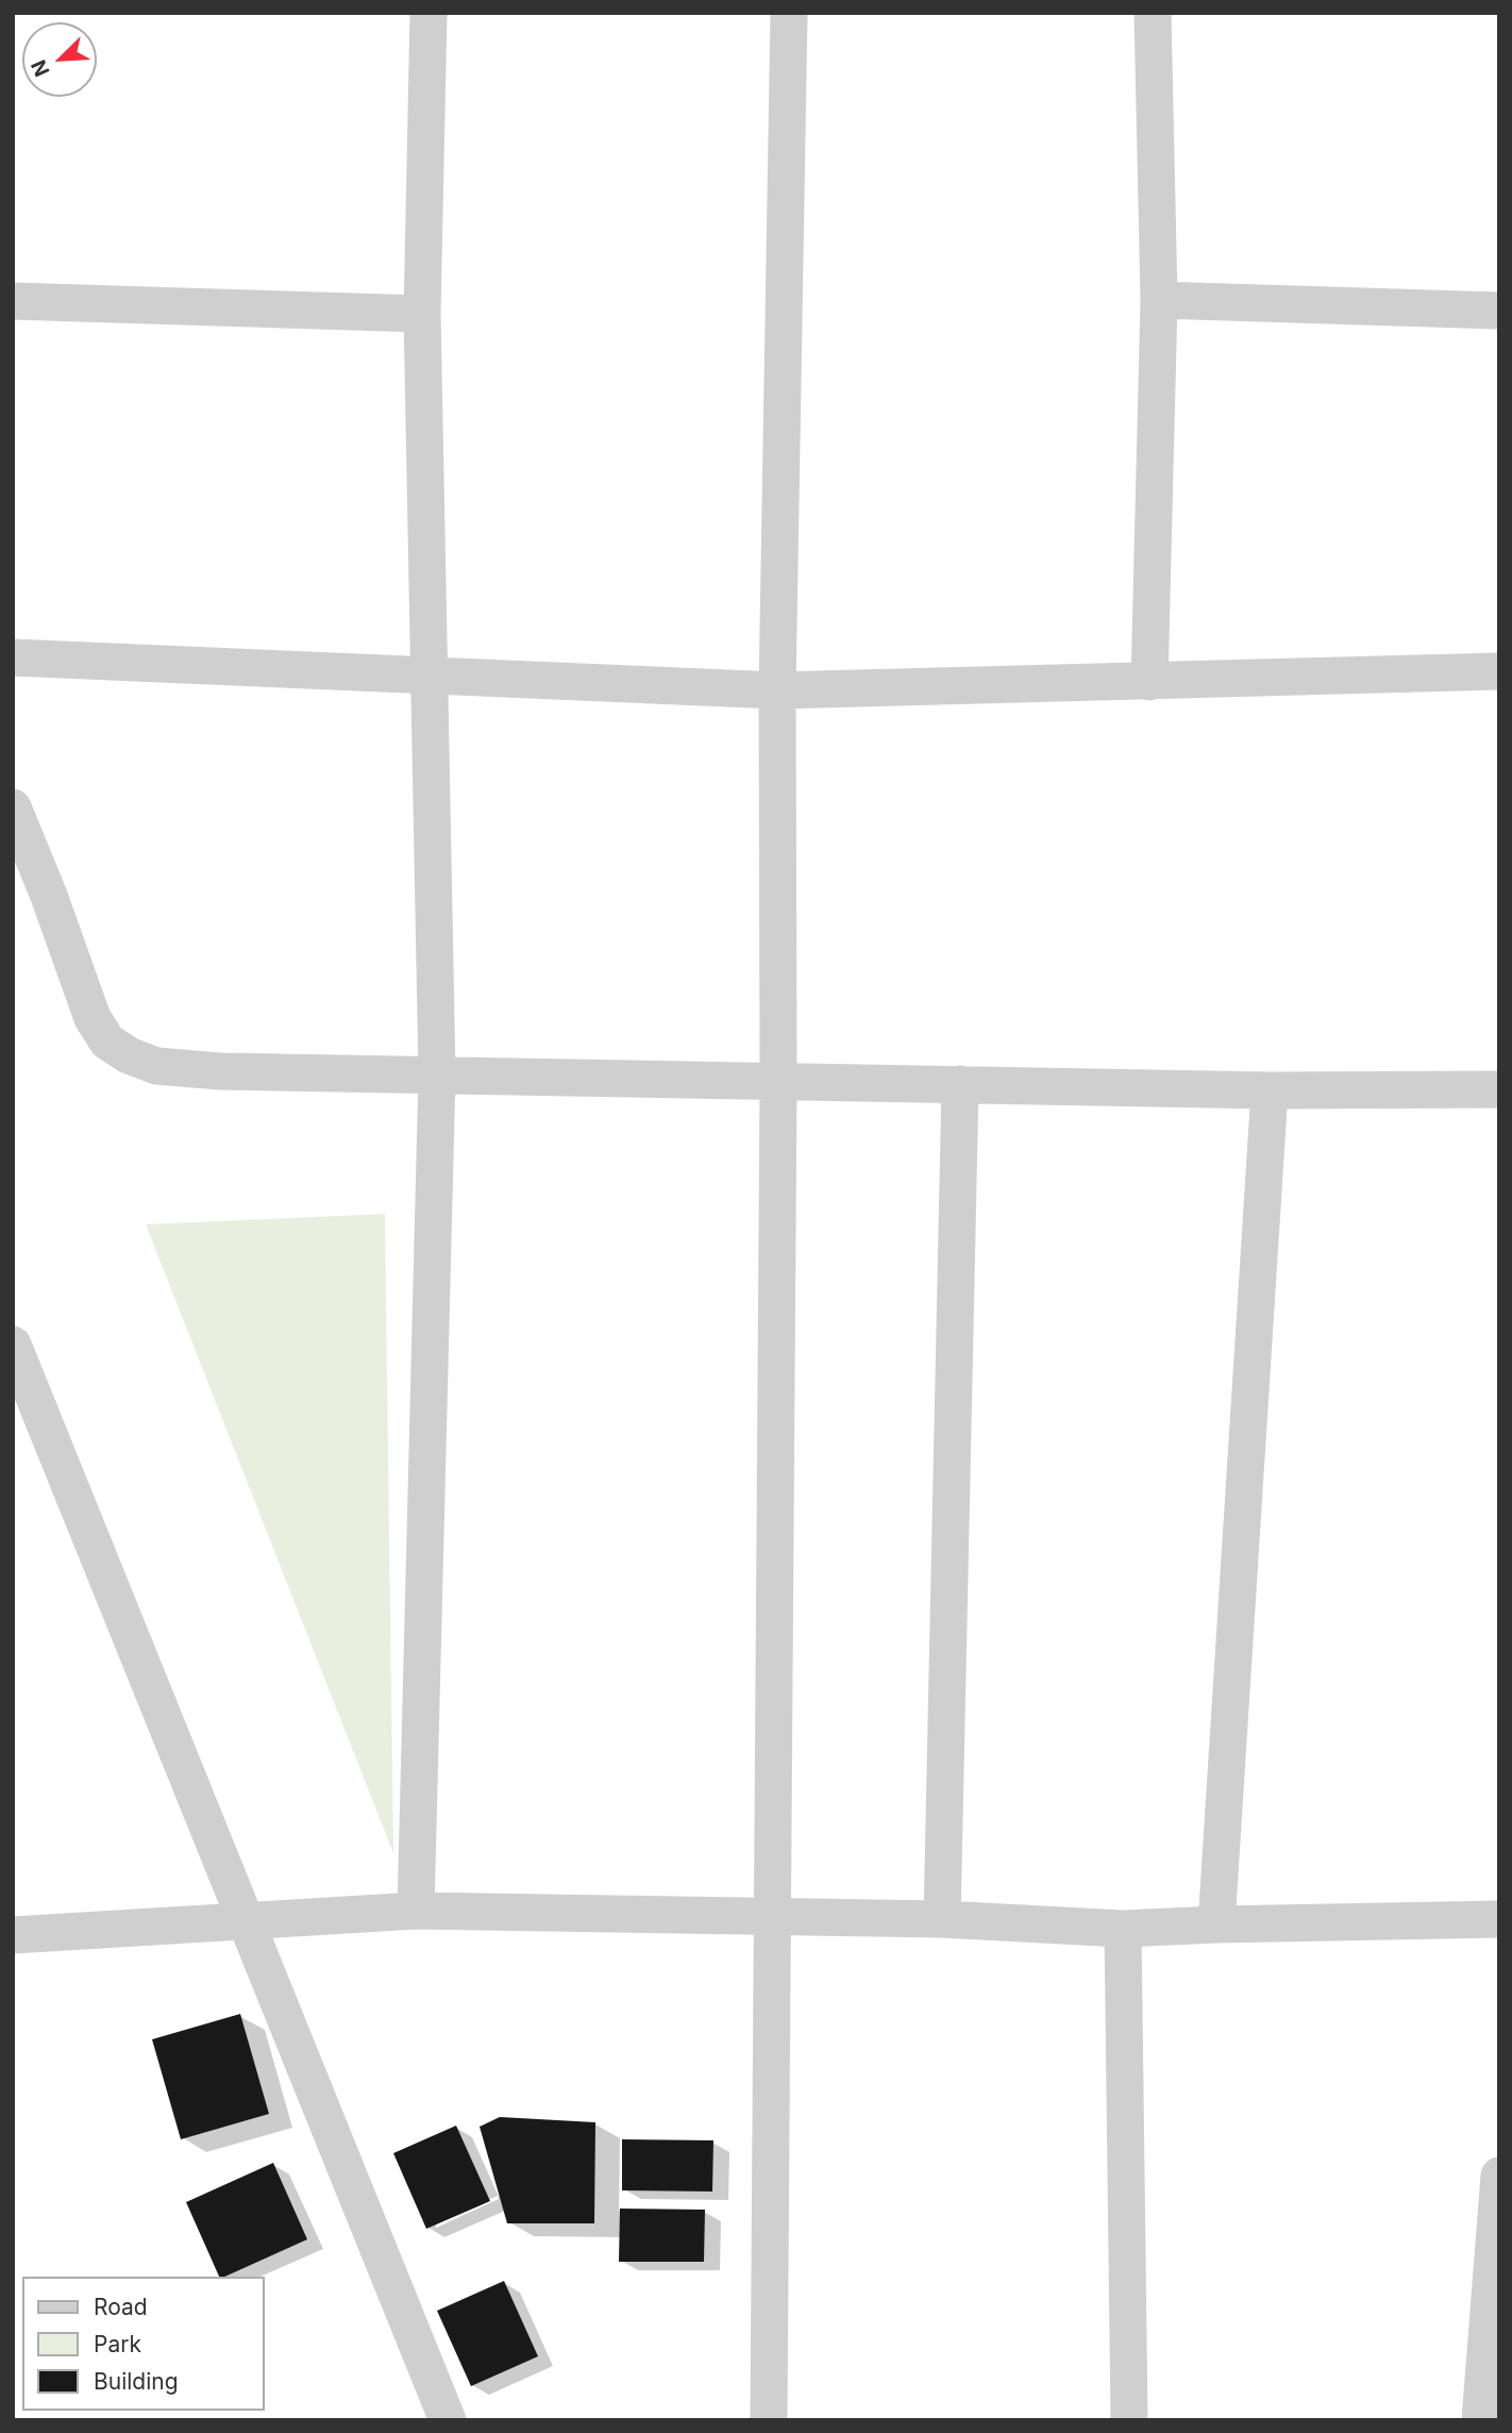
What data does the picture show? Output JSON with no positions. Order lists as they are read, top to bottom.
{
  "legend": ["Road", "Park", "Building"],
  "north": "bottom left"
}
